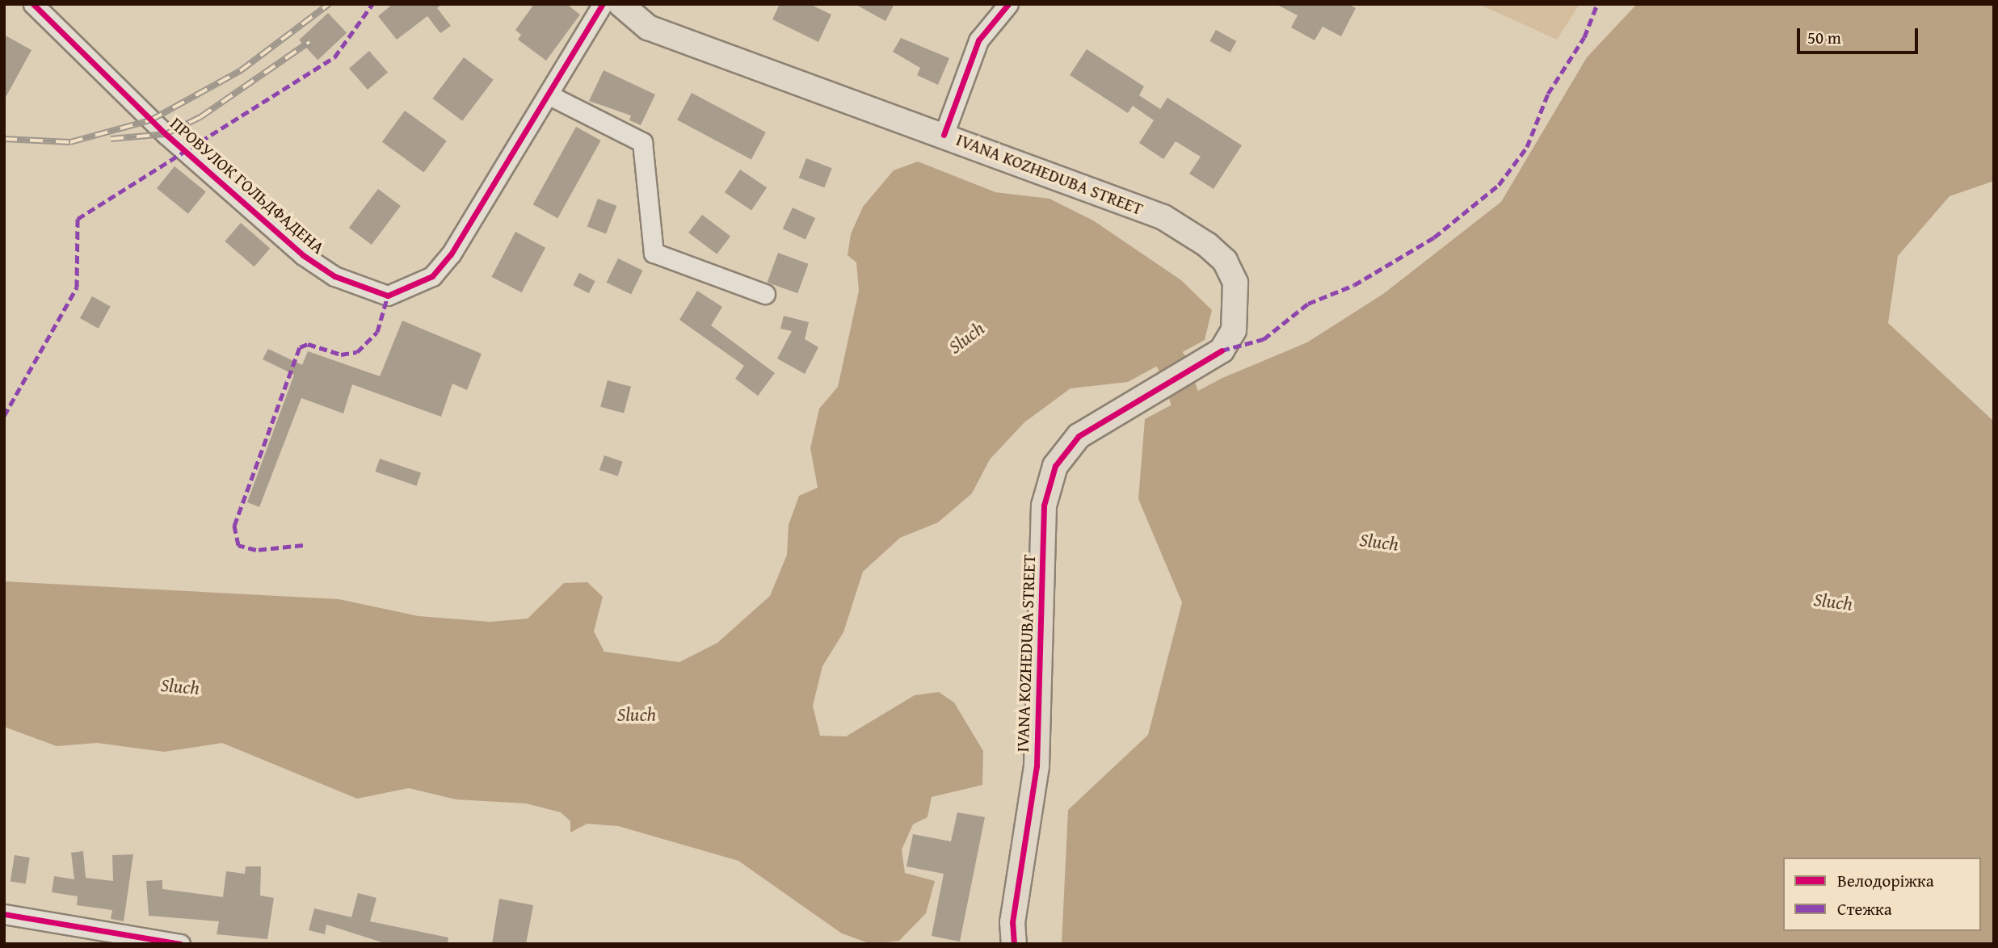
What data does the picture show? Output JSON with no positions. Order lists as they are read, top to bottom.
{
  "streets": {
    "main road": ["IVANA KOZHEDUBA STREET"],
    "street": ["ПРОВУЛОК ГОЛЬДФАДЕНА"]
  },
  "water": ["Sluch"],
  "legend": ["Велодоріжка", "Стежка"],
  "scale_bar": "50 m"
}
